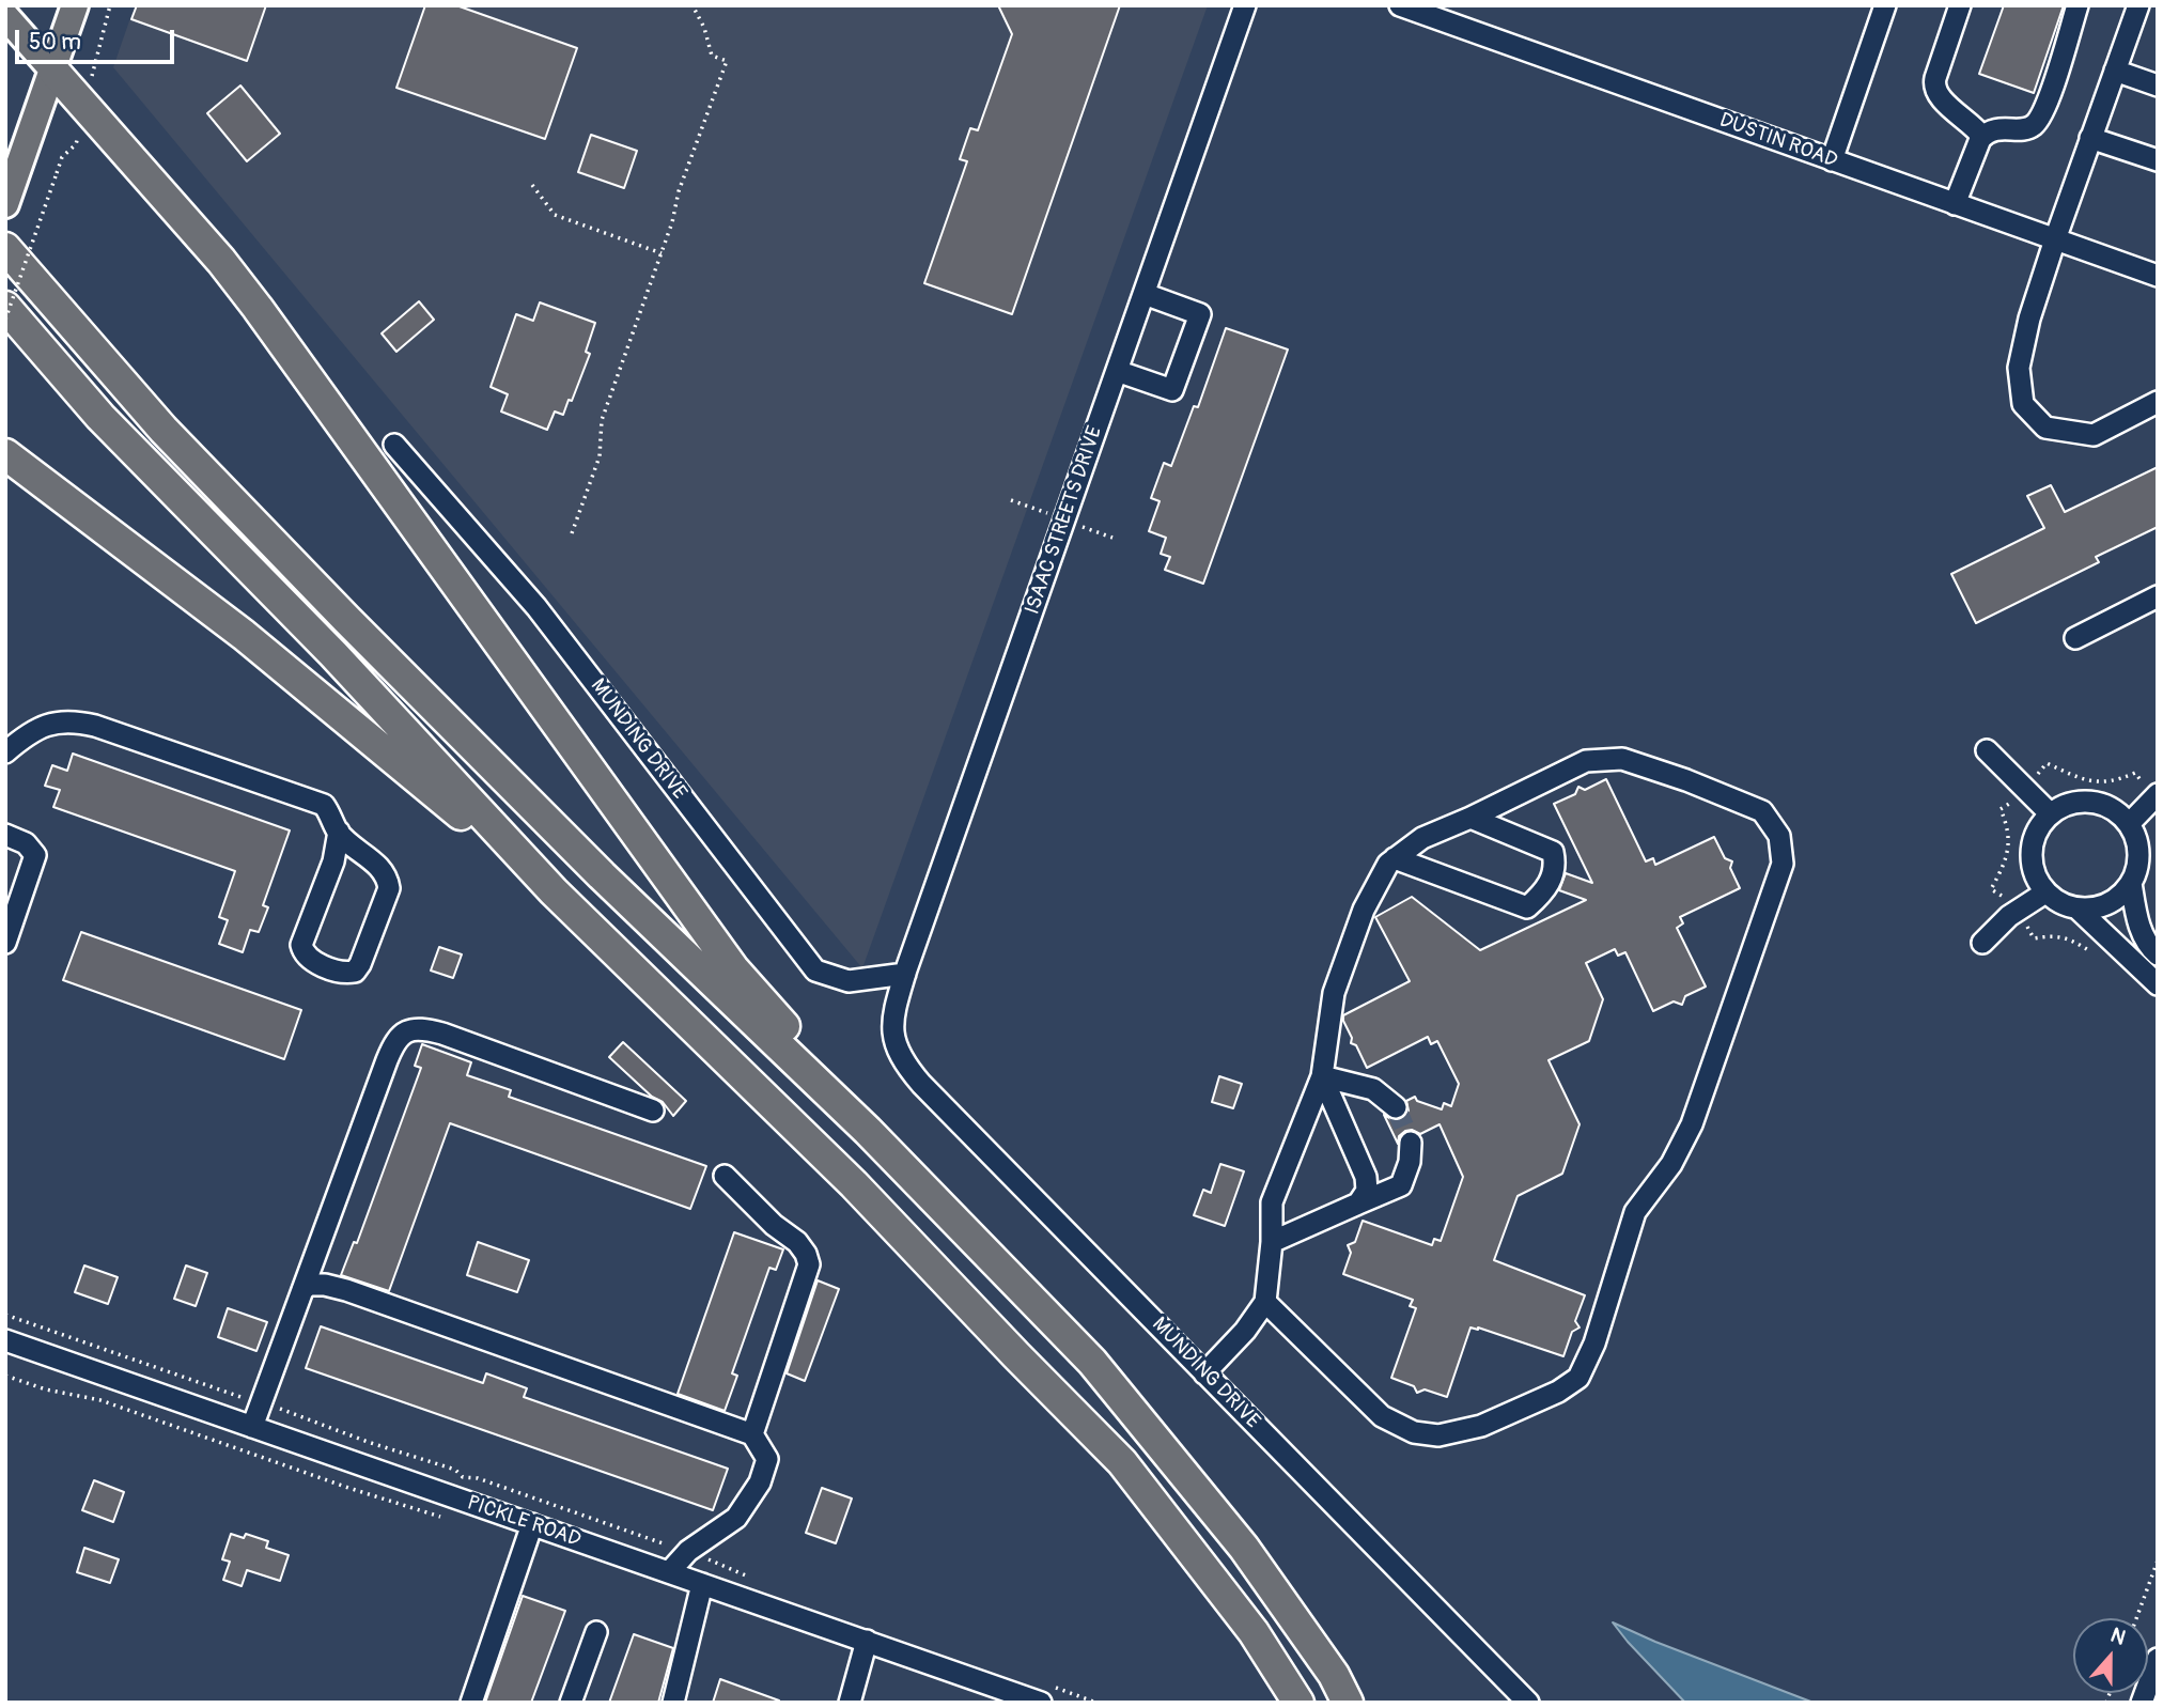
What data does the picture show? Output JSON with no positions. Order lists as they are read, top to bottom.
{
  "streets": {
    "street": [
      "DUSTIN ROAD",
      "ISAAC STREETS DRIVE",
      "MUNDING DRIVE",
      "PICKLE ROAD"
    ]
  },
  "crossings": [
    ["ISAAC STREETS DRIVE", "MUNDING DRIVE"]
  ],
  "scale_bar": "50 m",
  "north": "top"
}
